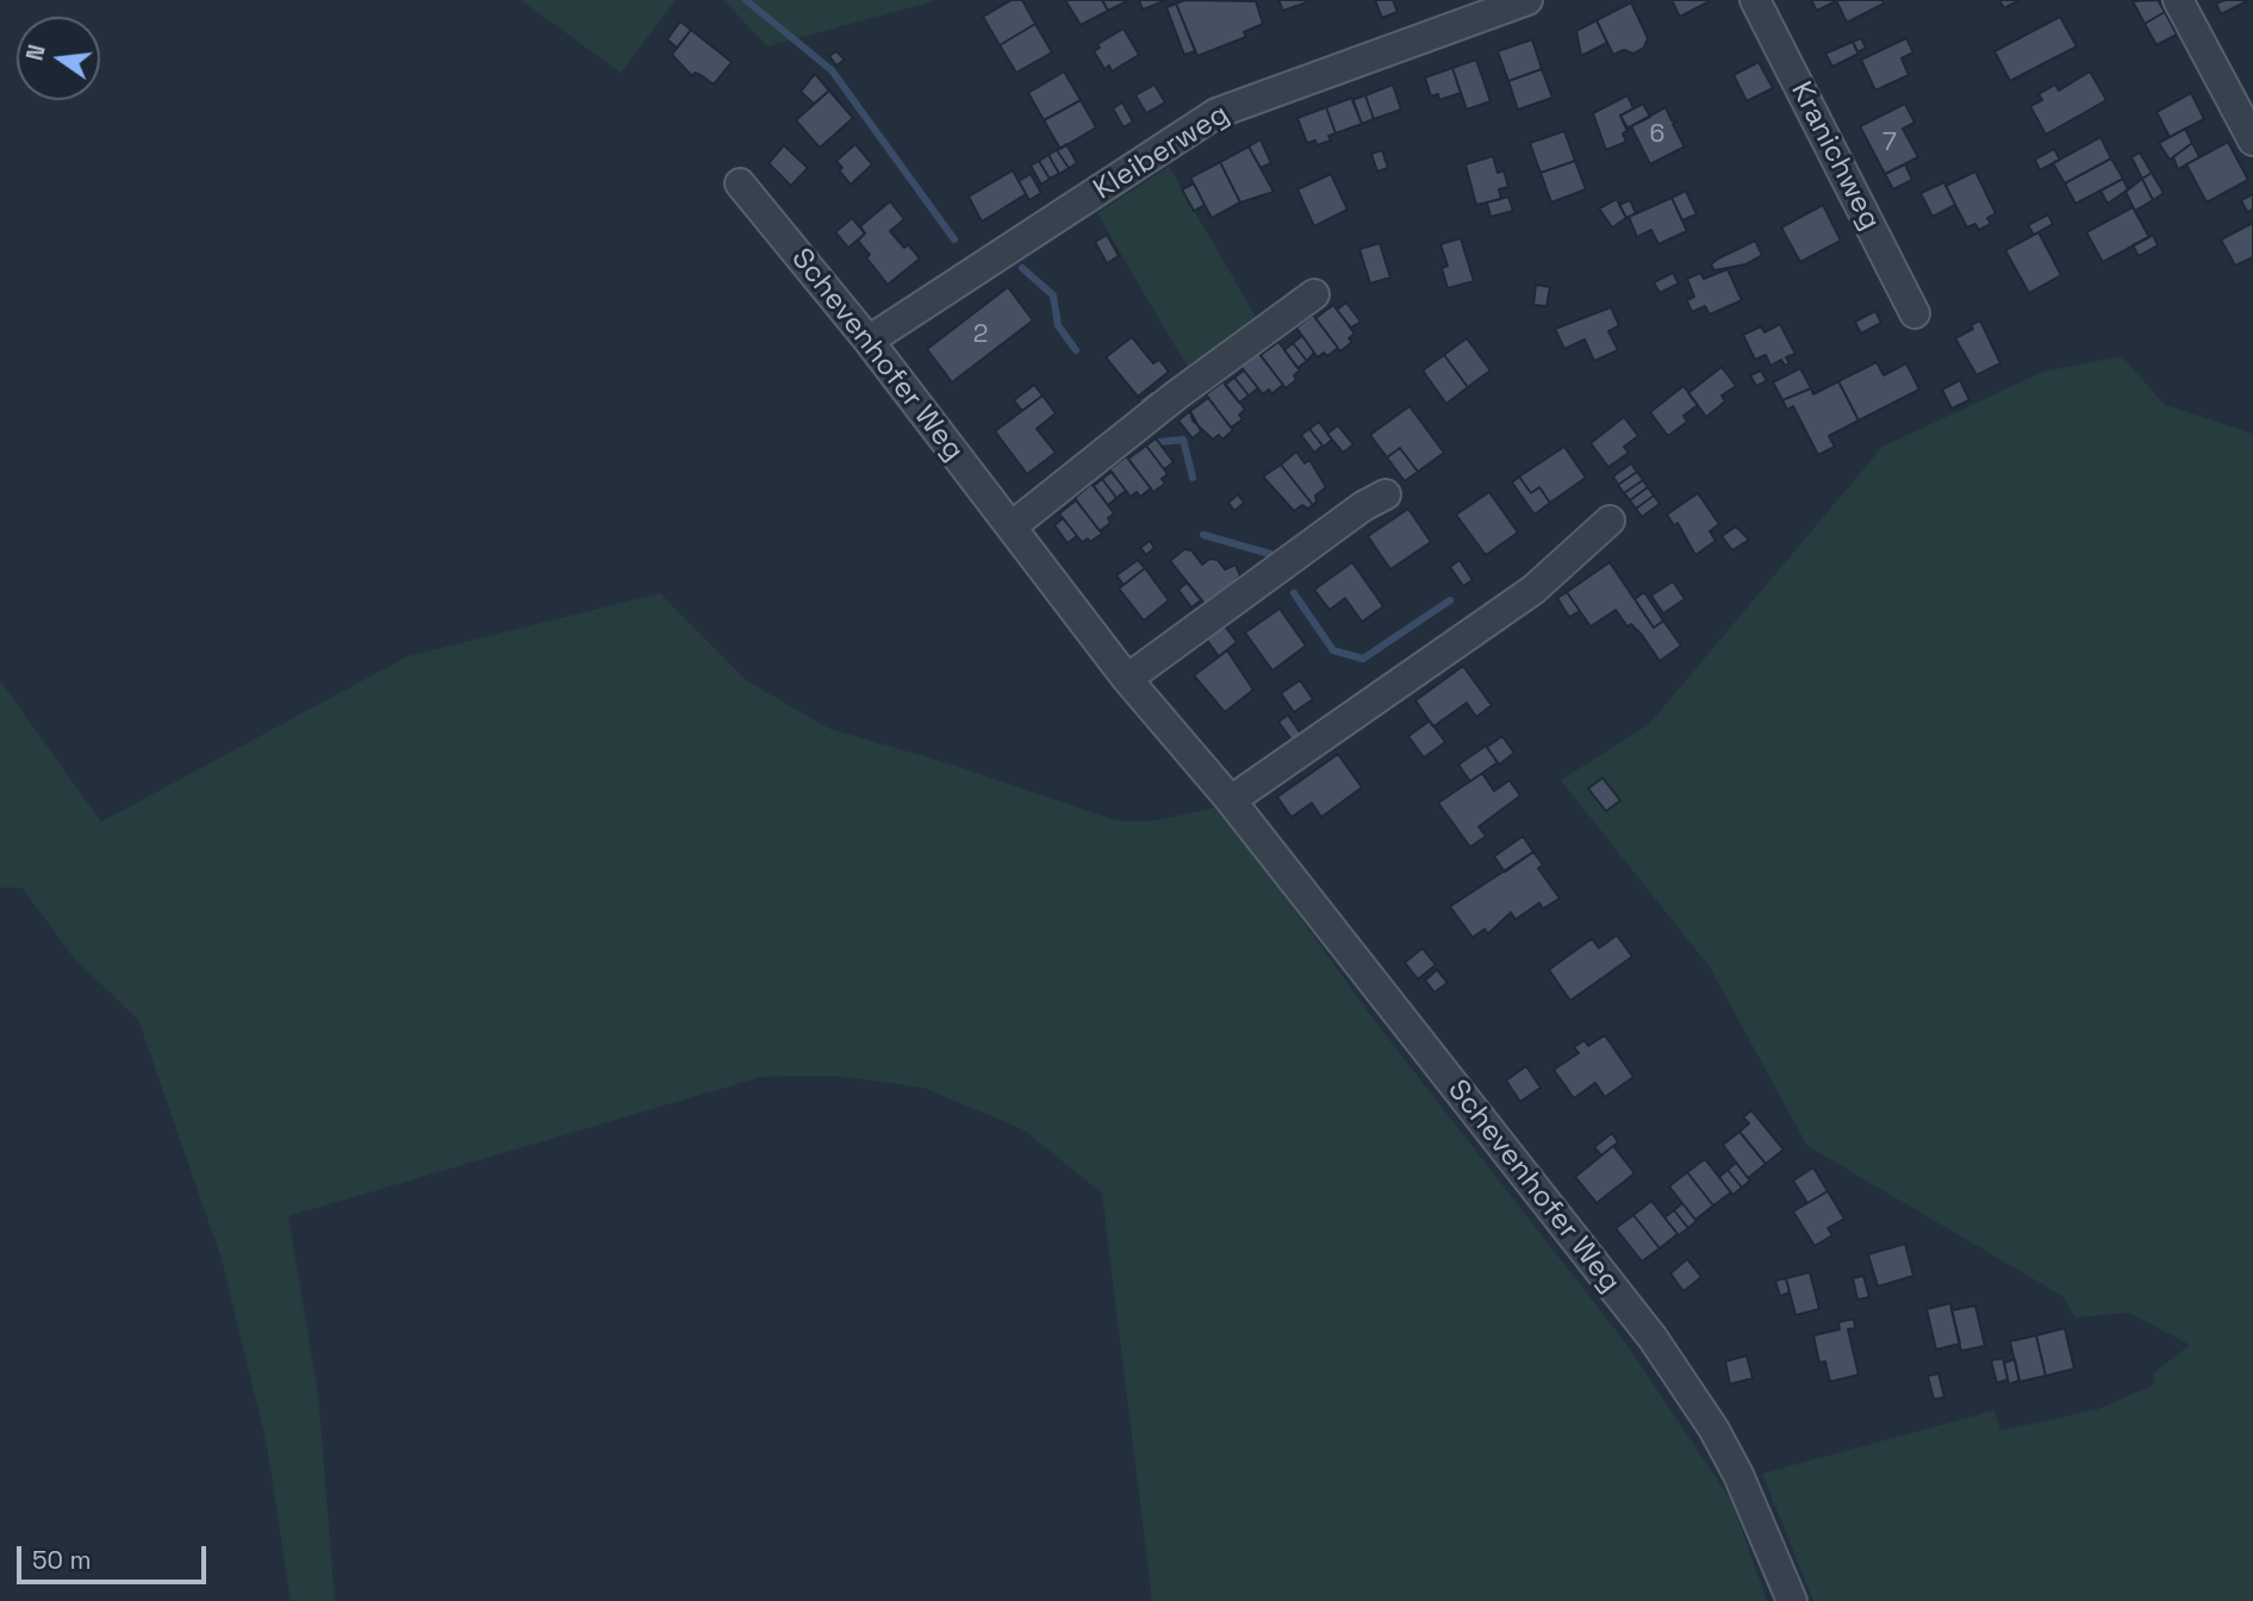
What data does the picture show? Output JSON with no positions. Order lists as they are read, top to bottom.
{
  "streets": {
    "street": ["Kleiberweg", "Kranichweg", "Schevenhofer Weg"]
  },
  "crossings": [
    ["Kleiberweg", "Schevenhofer Weg"]
  ],
  "house_numbers": ["6", "7", "2"],
  "scale_bar": "50 m",
  "north": "left"
}
